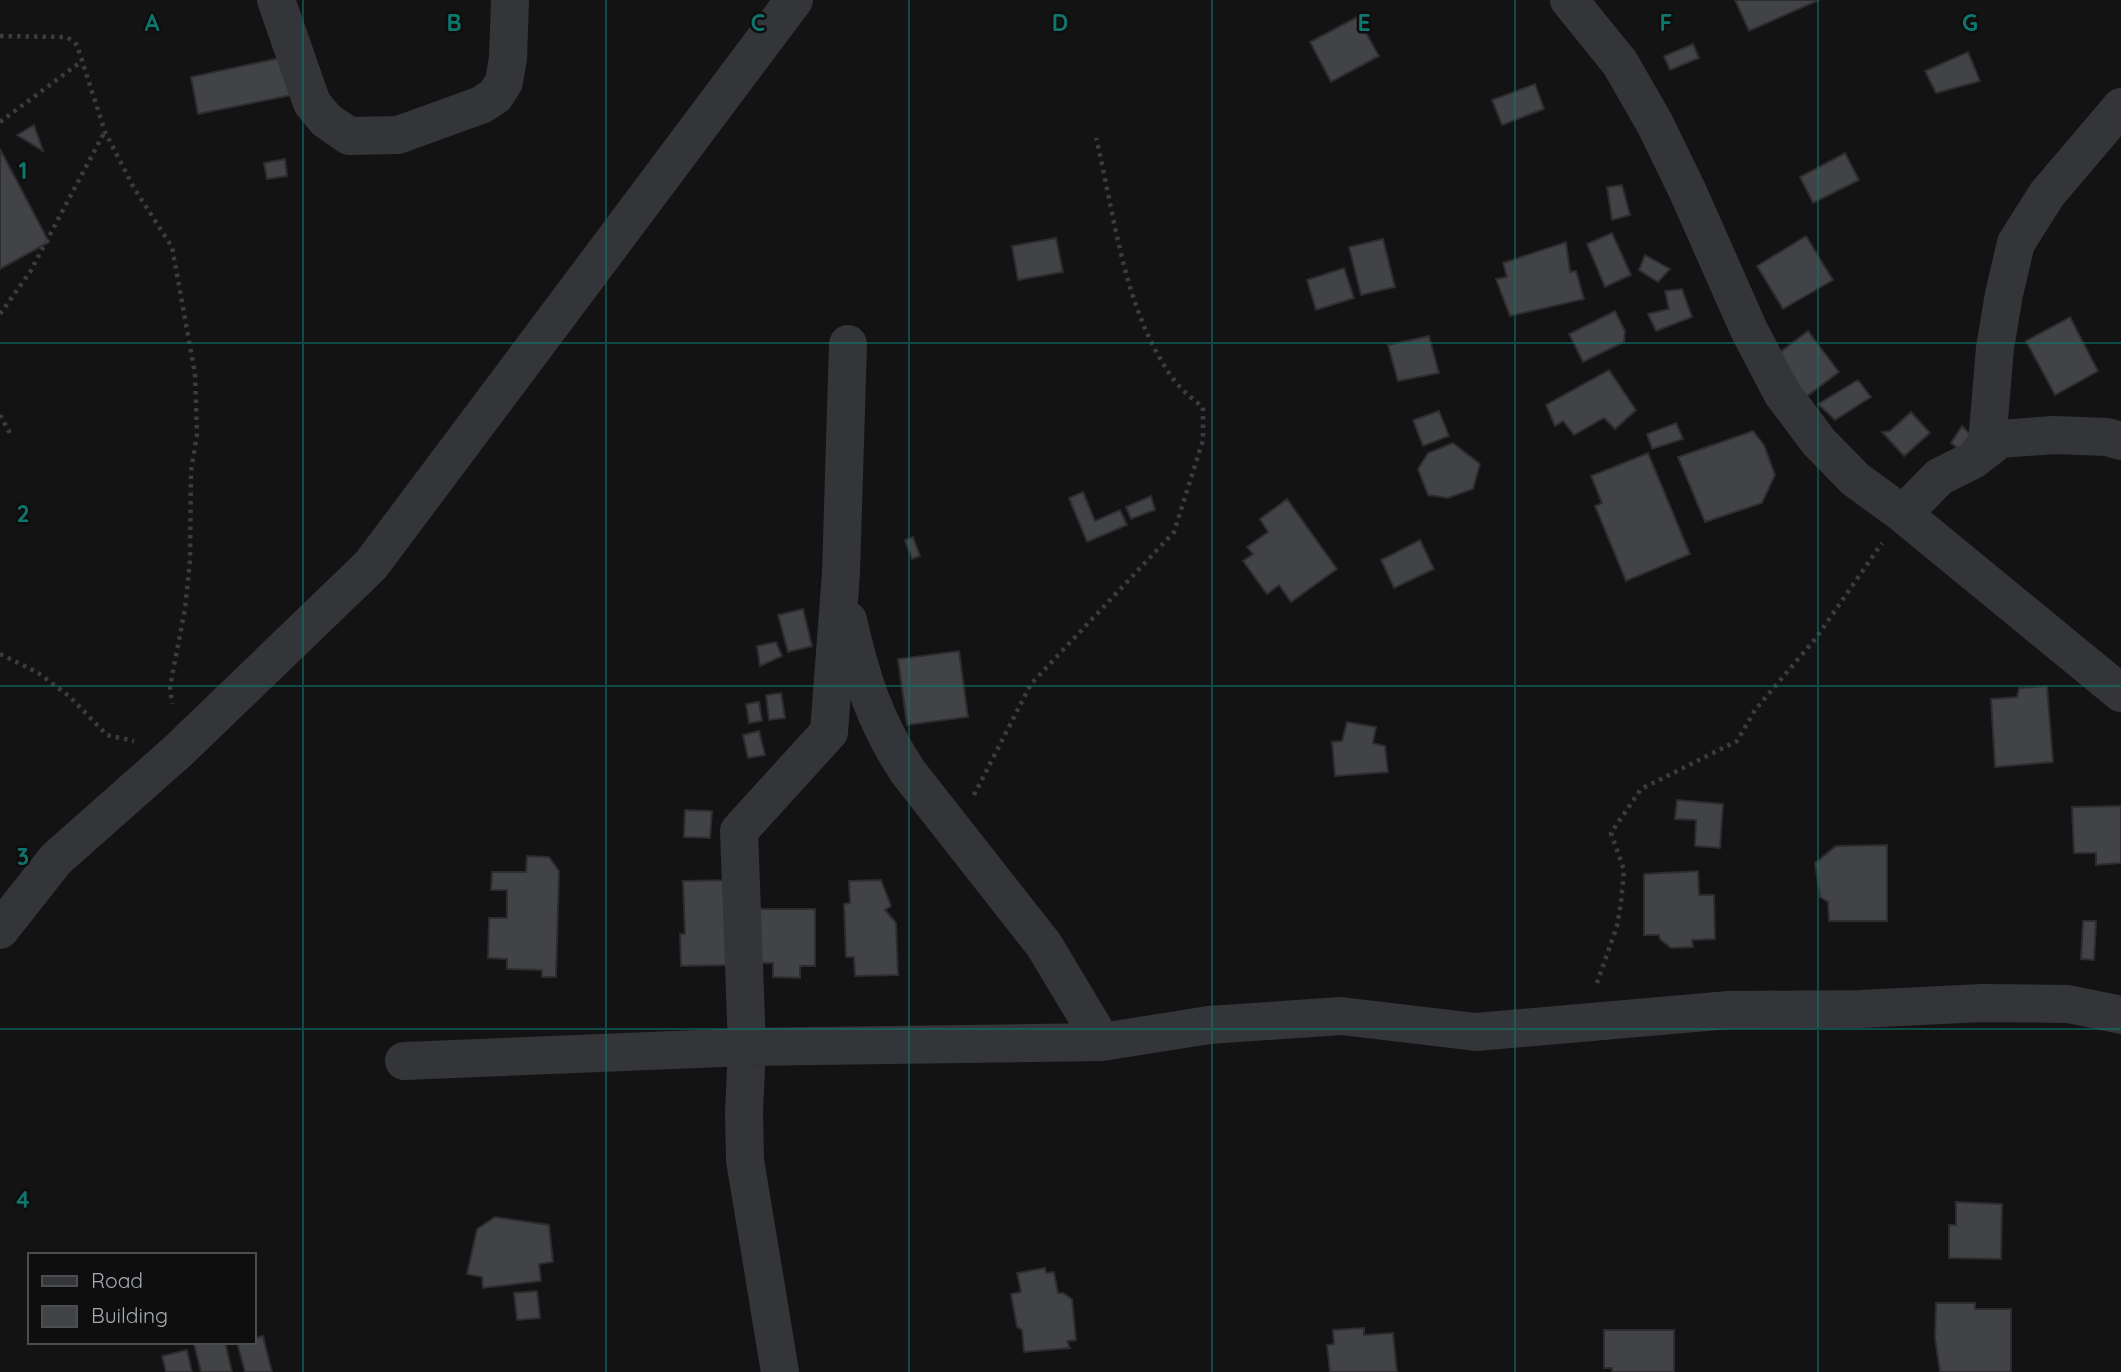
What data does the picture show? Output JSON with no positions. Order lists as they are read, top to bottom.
{
  "legend": ["Road", "Building"],
  "grid": {
    "columns": [
      "A",
      "B",
      "C",
      "D",
      "E",
      "F",
      "G"
    ],
    "rows": [
      "1",
      "2",
      "3",
      "4"
    ]
  }
}
